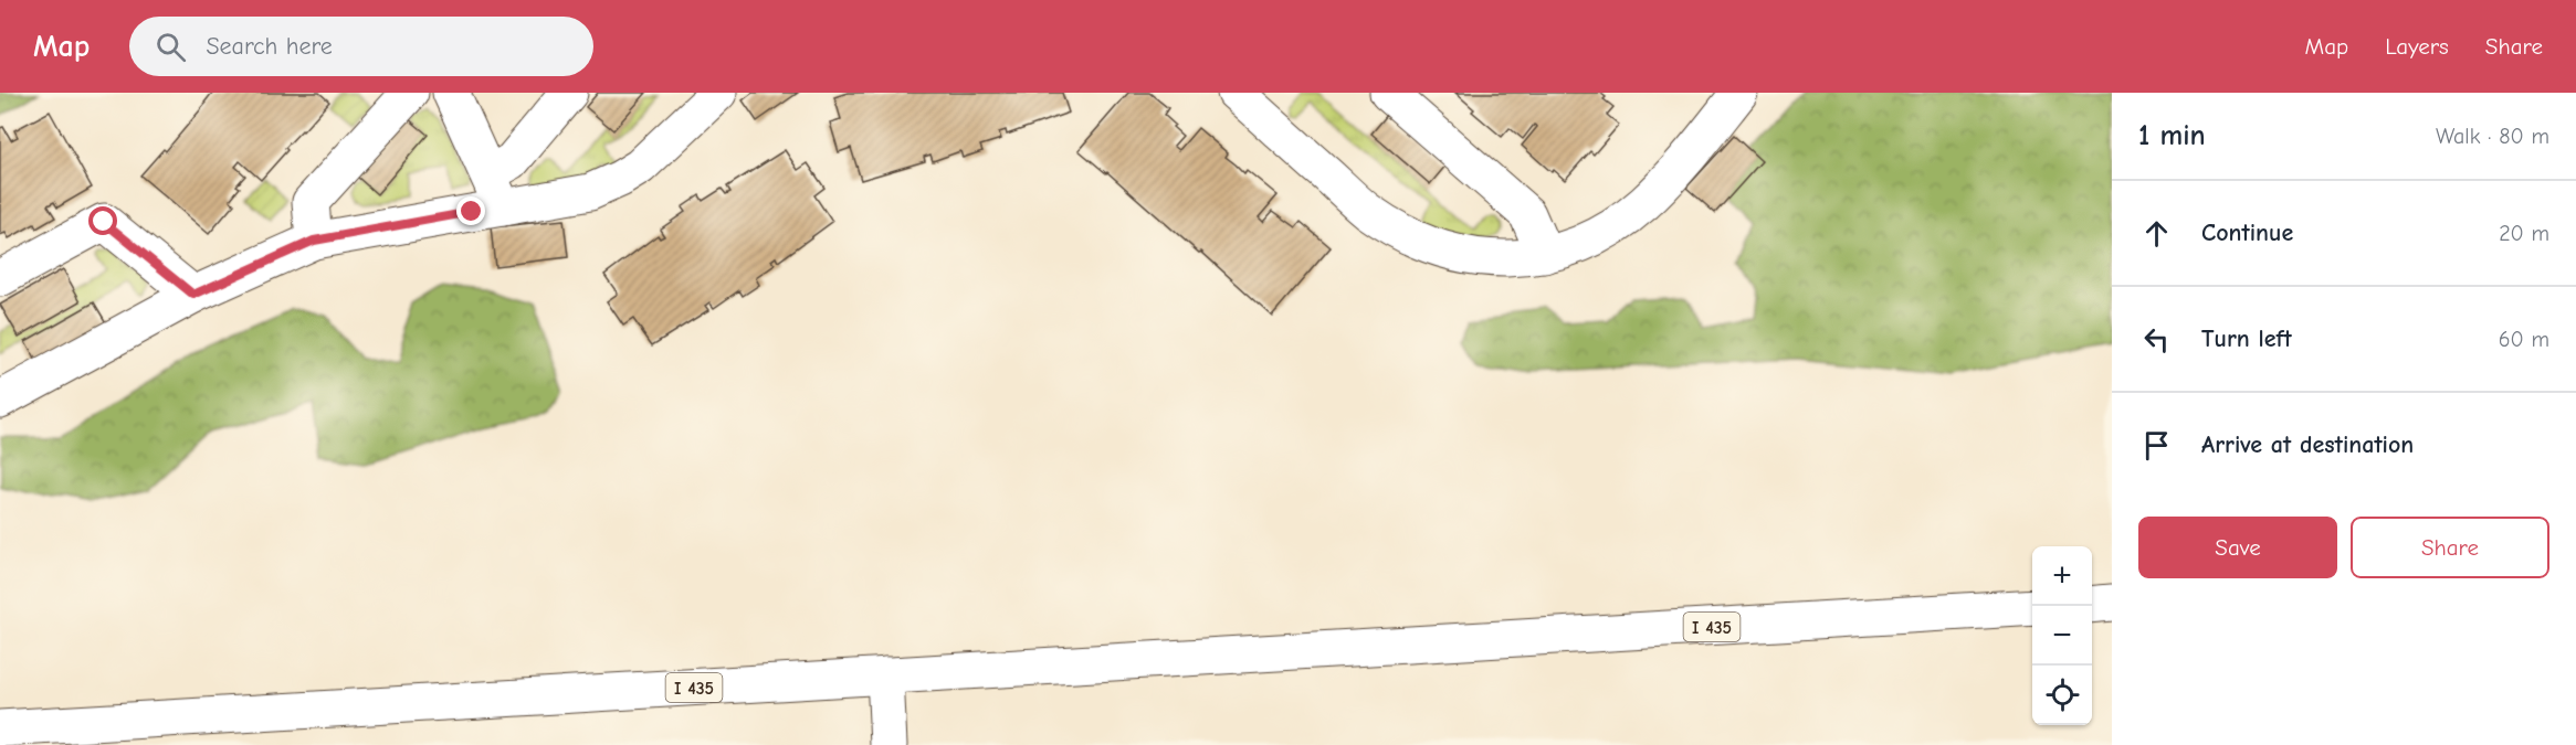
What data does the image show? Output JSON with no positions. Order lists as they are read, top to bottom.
{
  "streets": {
    "main road": ["I 435"]
  },
  "page": {
    "header": "Map",
    "search": "Search here",
    "nav": ["Map", "Layers", "Share"],
    "heading": ["1 min", "Walk · 80 m"],
    "list": [
      ["Continue", "20 m"],
      ["Turn left", "60 m"],
      "Arrive at destination"
    ],
    "buttons": ["Save", "Share"],
    "map_buttons": ["+", "−"]
  }
}
